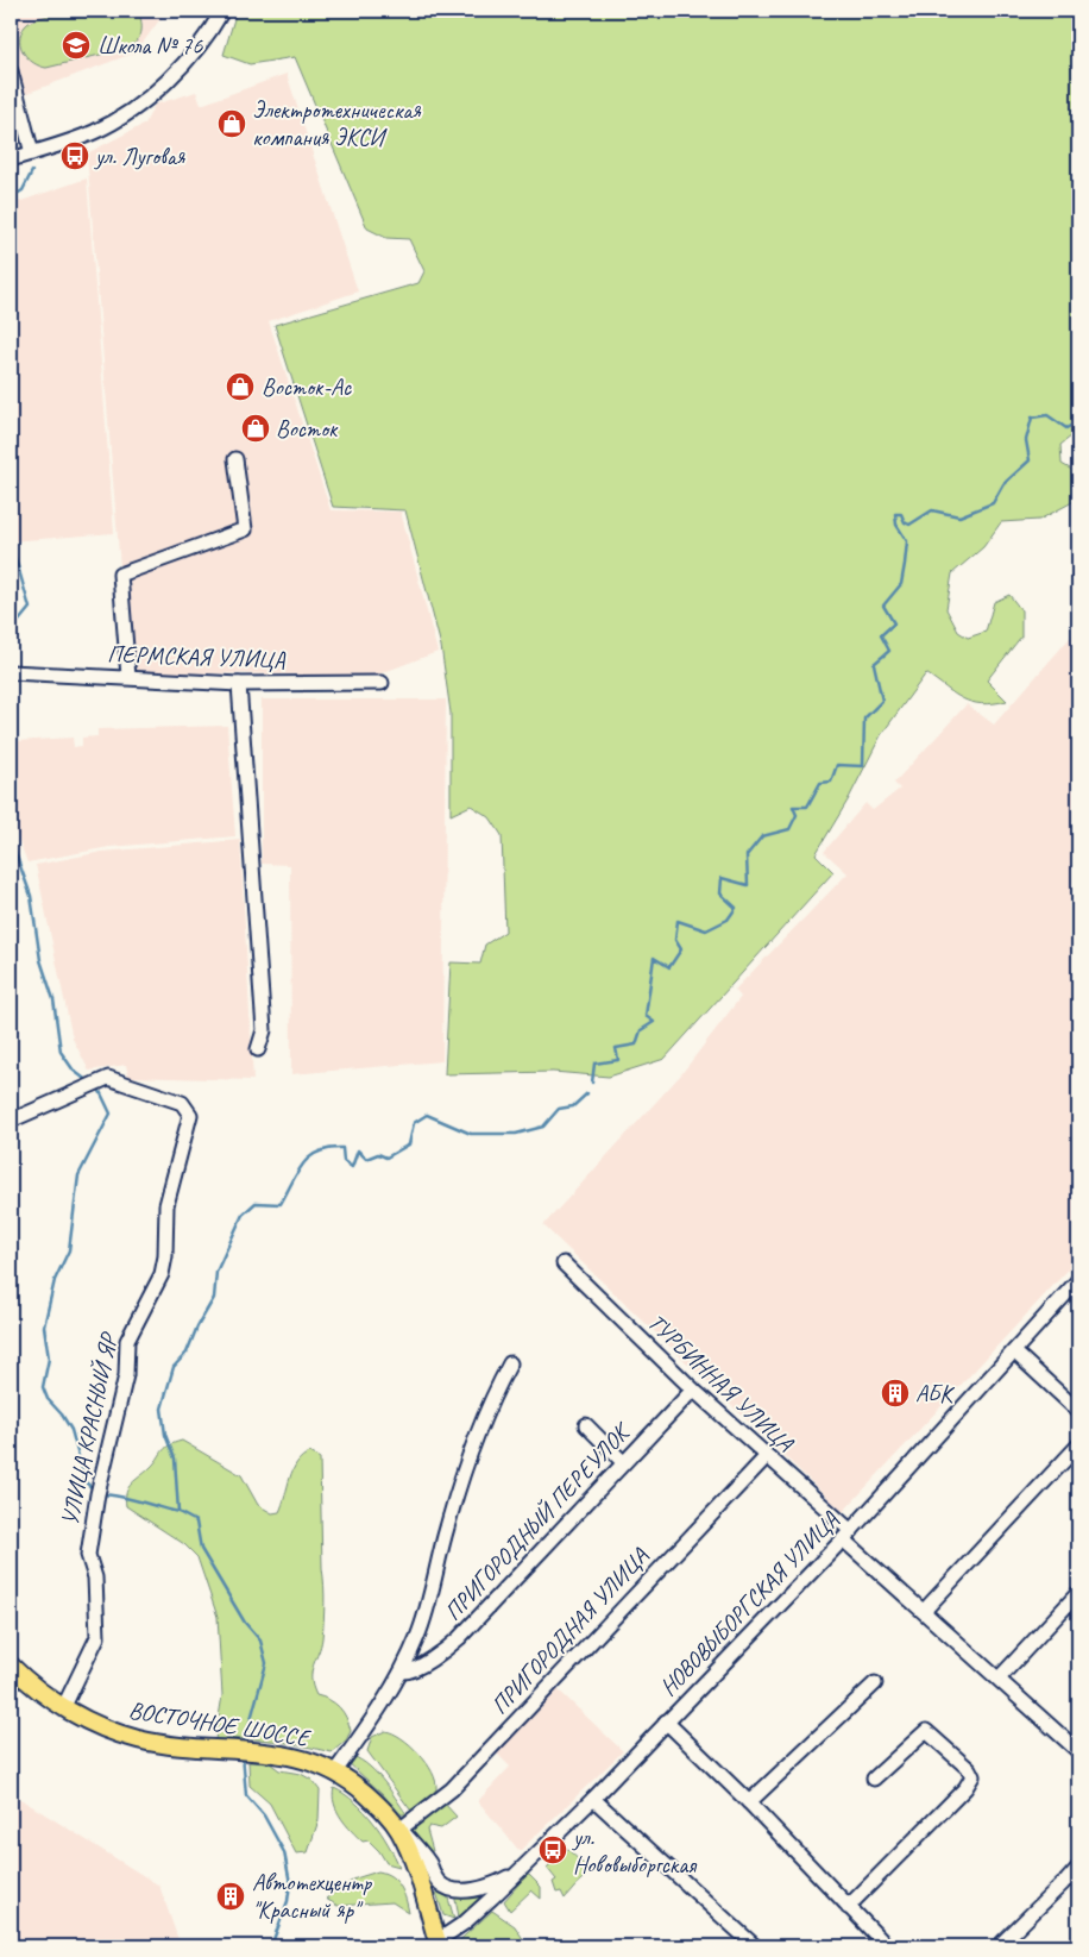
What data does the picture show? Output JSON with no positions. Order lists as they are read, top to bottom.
{
  "streets": {
    "main road": ["ВОСТОЧНОЕ ШОССЕ"],
    "street": [
      "ПЕРМСКАЯ УЛИЦА",
      "ТУРБИННАЯ УЛИЦА",
      "УЛИЦА КРАСНЫЙ ЯР",
      "ПРИГОРОДНЫЙ ПЕРЕУЛОК",
      "НОВОВЫБОРГСКАЯ УЛИЦА",
      "ПРИГОРОДНАЯ УЛИЦА"
    ]
  },
  "crossings": [
    ["ТУРБИННАЯ УЛИЦА", "ПРИГОРОДНЫЙ ПЕРЕУЛОК"],
    ["ТУРБИННАЯ УЛИЦА", "НОВОВЫБОРГСКАЯ УЛИЦА"],
    ["ТУРБИННАЯ УЛИЦА", "ПРИГОРОДНАЯ УЛИЦА"],
    ["УЛИЦА КРАСНЫЙ ЯР", "ВОСТОЧНОЕ ШОССЕ"],
    ["НОВОВЫБОРГСКАЯ УЛИЦА", "ВОСТОЧНОЕ ШОССЕ"],
    ["ПРИГОРОДНАЯ УЛИЦА", "ВОСТОЧНОЕ ШОССЕ"]
  ],
  "places": {
    "school or university": ["Школа № 76"],
    "shop": ["Электротехническая компания ЭКСИ", "Восток-Ас", "Восток"],
    "bus stop": ["ул. Луговая", "ул. Нововыборгская"],
    "building": ["АБК", "Автотехцентр \"Красный яр\""]
  }
}
